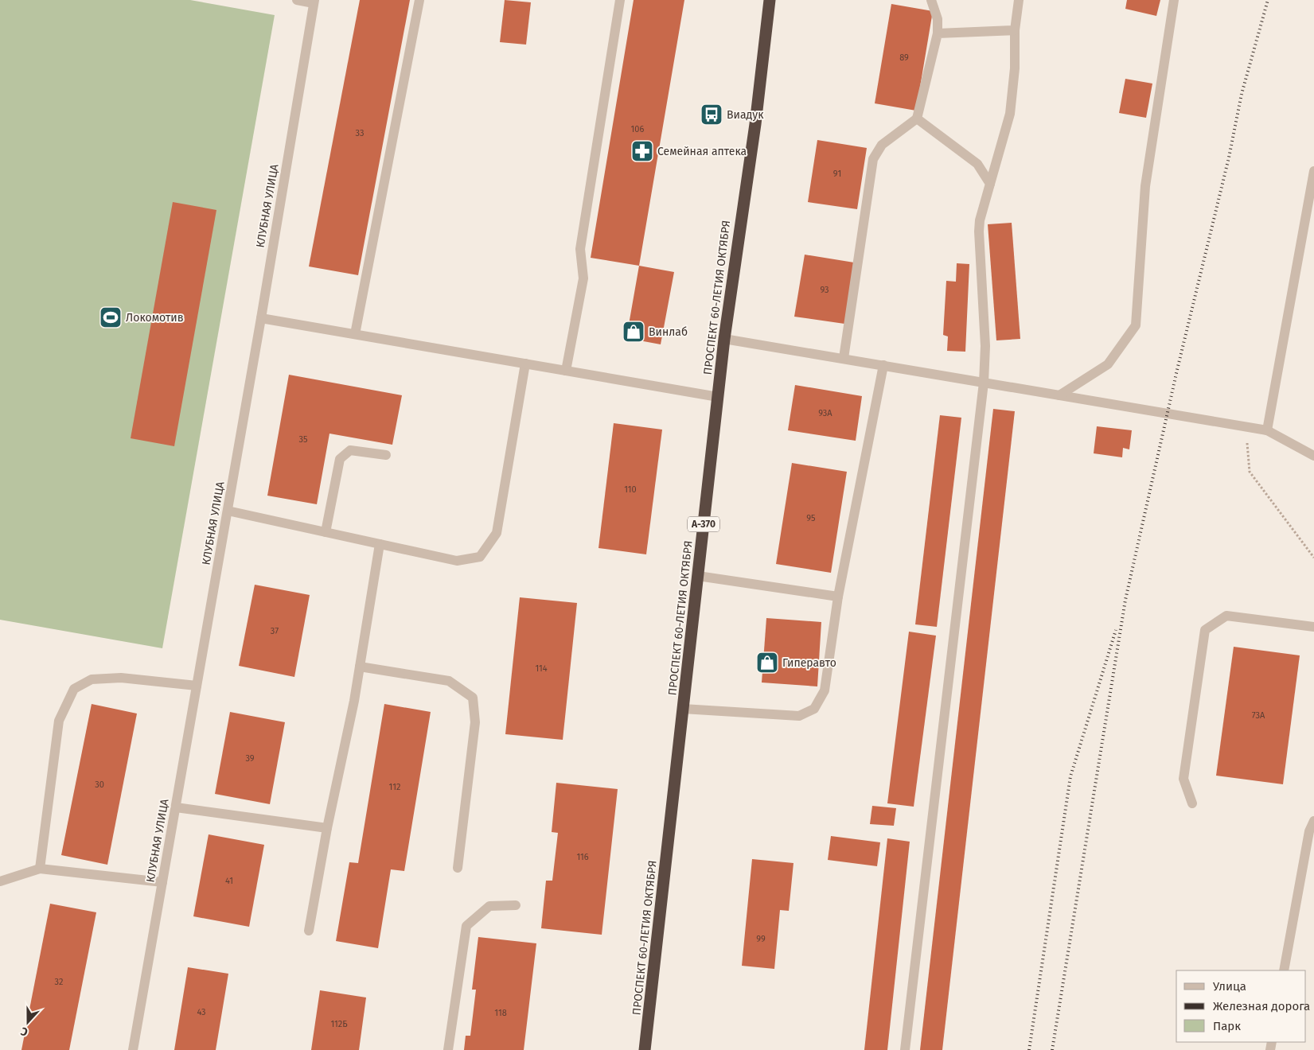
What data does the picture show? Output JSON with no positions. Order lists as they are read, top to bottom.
{
  "streets": {
    "highway": ["ПРОСПЕКТ 60-ЛЕТИЯ ОКТЯБРЯ", "А-370"],
    "street": ["КЛУБНАЯ УЛИЦА"]
  },
  "places": {
    "bus stop": ["Виадук"],
    "pharmacy": ["Семейная аптека"],
    "sports": ["Локомотив"],
    "shop": ["Винлаб", "Гиперавто"]
  },
  "house_numbers": [
    "89",
    "106",
    "33",
    "91",
    "93",
    "93А",
    "35",
    "110",
    "95",
    "37",
    "114",
    "73А",
    "39",
    "30",
    "112",
    "116",
    "41",
    "99",
    "32",
    "43",
    "118",
    "112Б"
  ],
  "legend": ["Улица", "Железная дорога", "Парк"],
  "north": "bottom"
}
